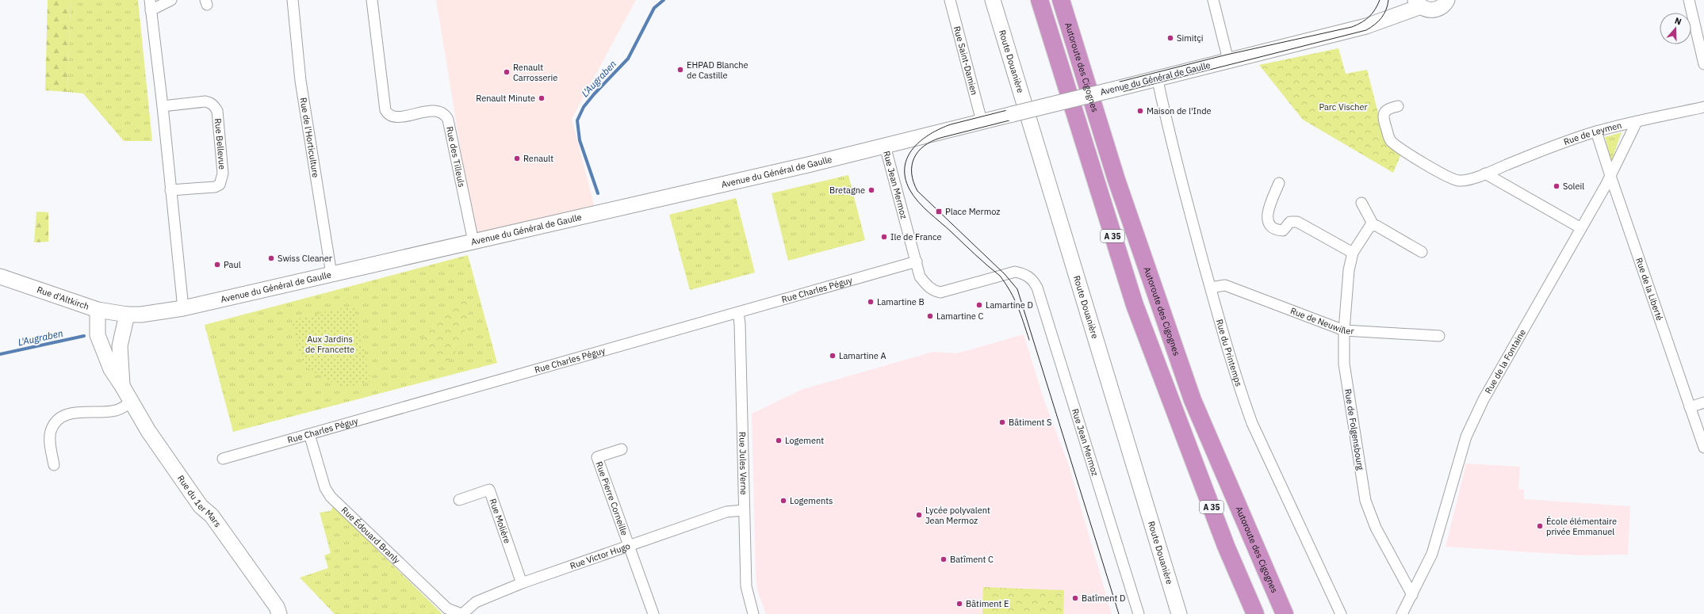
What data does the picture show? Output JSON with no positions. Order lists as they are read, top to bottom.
{
  "streets": {
    "highway": ["Autoroute des Cigognes", "A 35"],
    "main road": [
      "Route Douanière",
      "Avenue du Général de Gaulle",
      "Rue d'Altkirch",
      "Rue du 1er Mars"
    ],
    "street": [
      "Rue Saint-Damien",
      "Rue de Leymen",
      "Rue de l'Horticulture",
      "Rue Bellevue",
      "Rue des Tilleuls",
      "Rue Jean Mermoz",
      "Rue de la Liberté",
      "Rue Charles Péguy",
      "Rue de Neuwiller",
      "Rue du Printemps",
      "Rue de la Fontaine",
      "Rue de Folgensbourg",
      "Rue Jules Verne",
      "Rue Pierre Corneille",
      "Rue Molière",
      "Rue Édouard Branly",
      "Rue Victor Hugo"
    ]
  },
  "crossings": [
    ["Rue Saint-Damien", "Avenue du Général de Gaulle"],
    ["Avenue du Général de Gaulle", "Rue de l'Horticulture"],
    ["Avenue du Général de Gaulle", "Rue des Tilleuls"],
    ["Avenue du Général de Gaulle", "Rue Jean Mermoz"],
    ["Avenue du Général de Gaulle", "Rue d'Altkirch"],
    ["Avenue du Général de Gaulle", "Rue du Printemps"],
    ["Avenue du Général de Gaulle", "Rue du 1er Mars"],
    ["Rue de Leymen", "Rue de la Liberté"],
    ["Rue de Leymen", "Rue de la Fontaine"],
    ["Rue Jean Mermoz", "Rue Charles Péguy"],
    ["Rue de la Liberté", "Rue de la Fontaine"],
    ["Rue Charles Péguy", "Rue Jules Verne"],
    ["Rue Charles Péguy", "Rue Édouard Branly"],
    ["Rue d'Altkirch", "Rue du 1er Mars"],
    ["Rue de Neuwiller", "Rue du Printemps"],
    ["Rue de Neuwiller", "Rue de Folgensbourg"],
    ["Rue de la Fontaine", "Rue de Folgensbourg"],
    ["Rue Jules Verne", "Rue Victor Hugo"],
    ["Rue Pierre Corneille", "Rue Victor Hugo"],
    ["Rue Molière", "Rue Victor Hugo"],
    ["Rue Édouard Branly", "Rue Victor Hugo"]
  ],
  "water": ["L'Augraben"],
  "parks": ["Parc Vischer", "Aux Jardins de Francette"],
  "places": {
    "other": [
      "Simitçi",
      "EHPAD Blanche de Castille",
      "Renault Carrosserie",
      "Renault Minute",
      "Maison de l'Inde",
      "Renault",
      "Soleil",
      "Bretagne",
      "Ile de France",
      "Swiss Cleaner",
      "Paul",
      "Lamartine B",
      "Lamartine D",
      "Lamartine C",
      "Lamartine A",
      "Bâtiment S",
      "Logement",
      "Logements",
      "Lycée polyvalent Jean Mermoz",
      "École élémentaire privée Emmanuel",
      "Batîment C",
      "Batîment D",
      "Bâtiment E"
    ],
    "transit": ["Place Mermoz"]
  },
  "north": "top"
}
